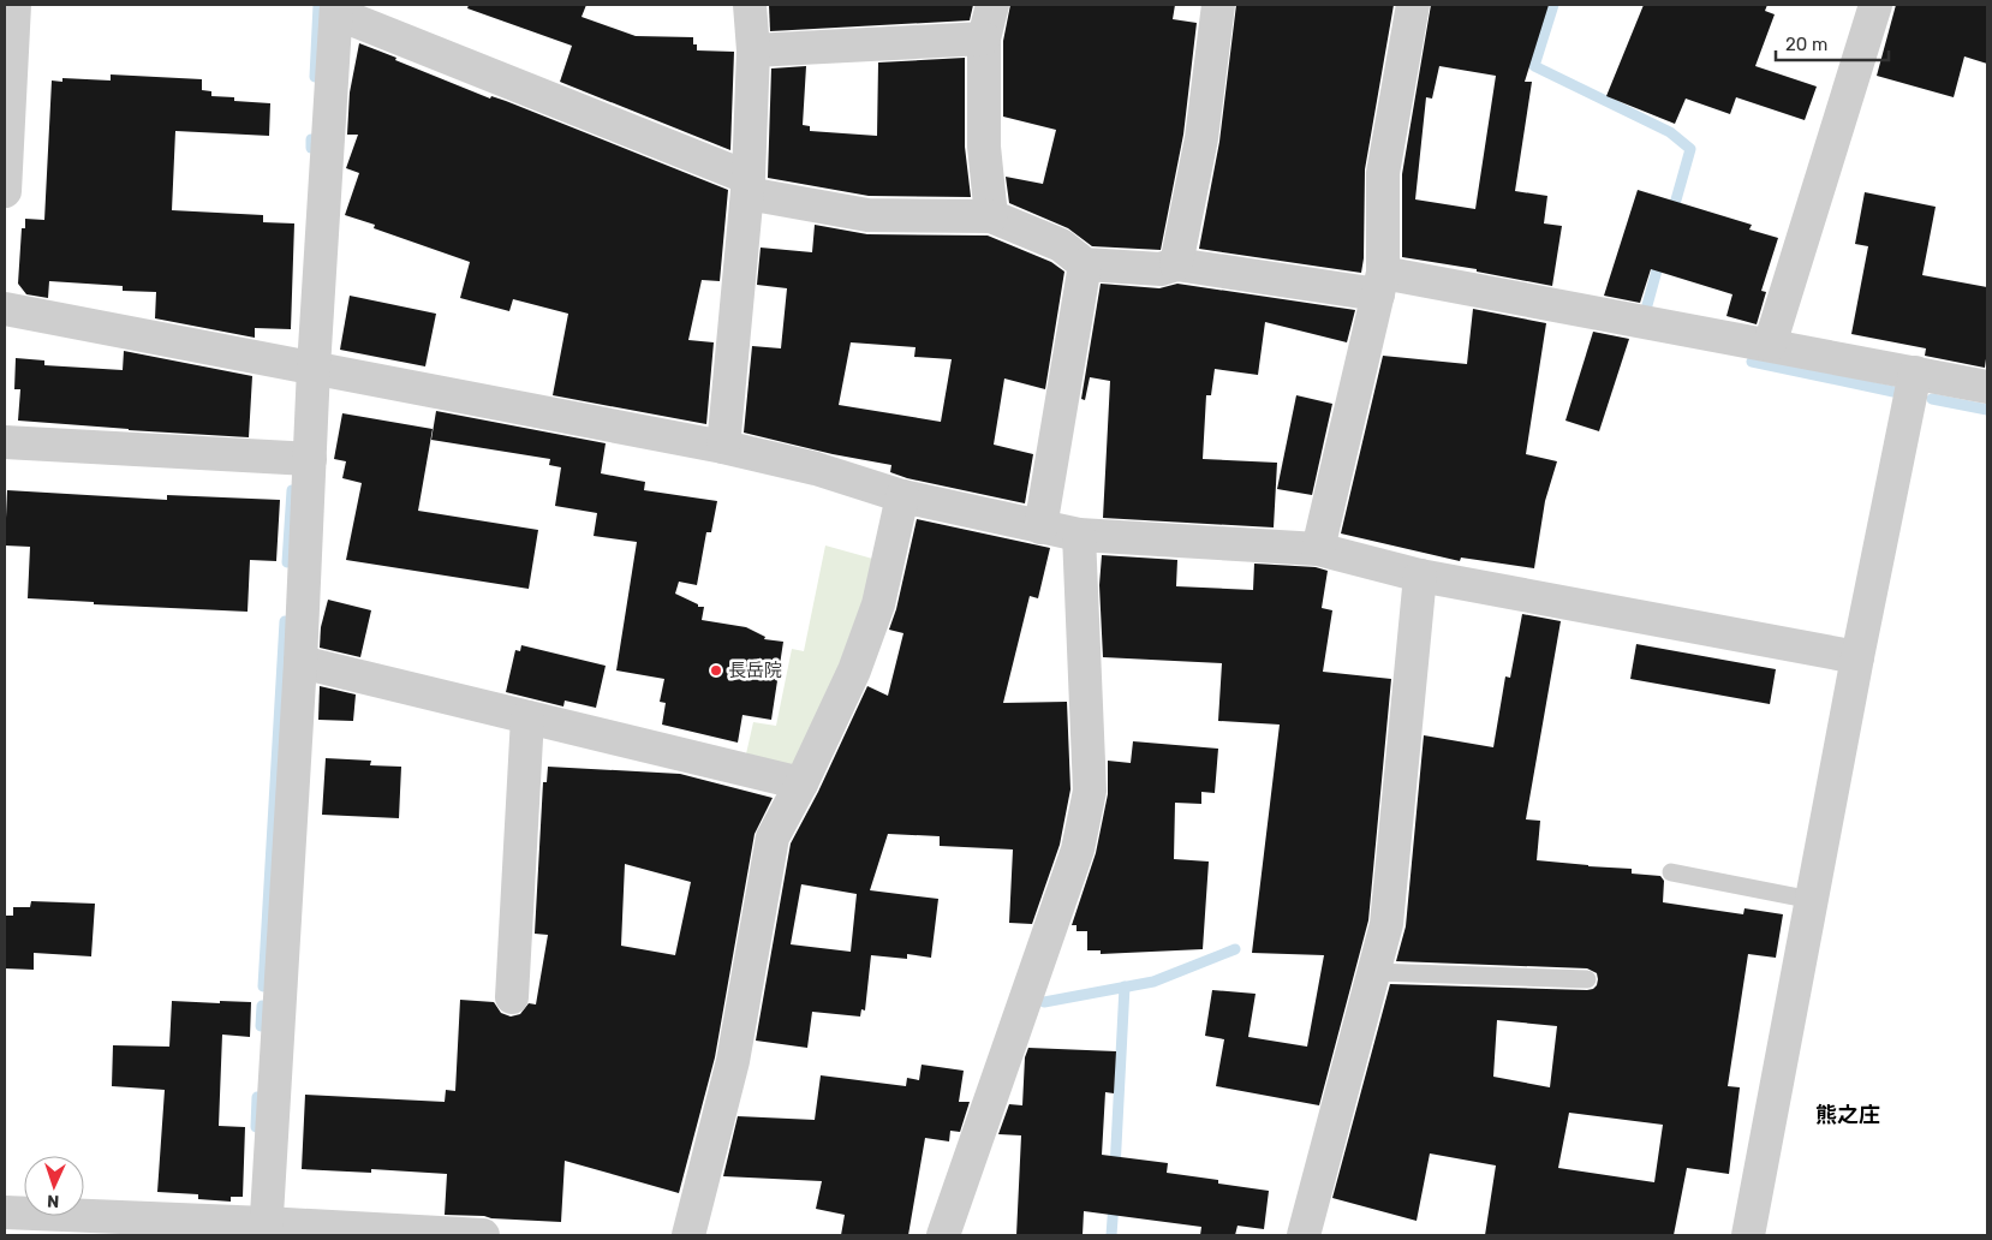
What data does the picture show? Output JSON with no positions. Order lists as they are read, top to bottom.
{
  "districts": ["熊之庄"],
  "places": ["長岳院"],
  "scale_bar": "20 m",
  "north": "bottom"
}
